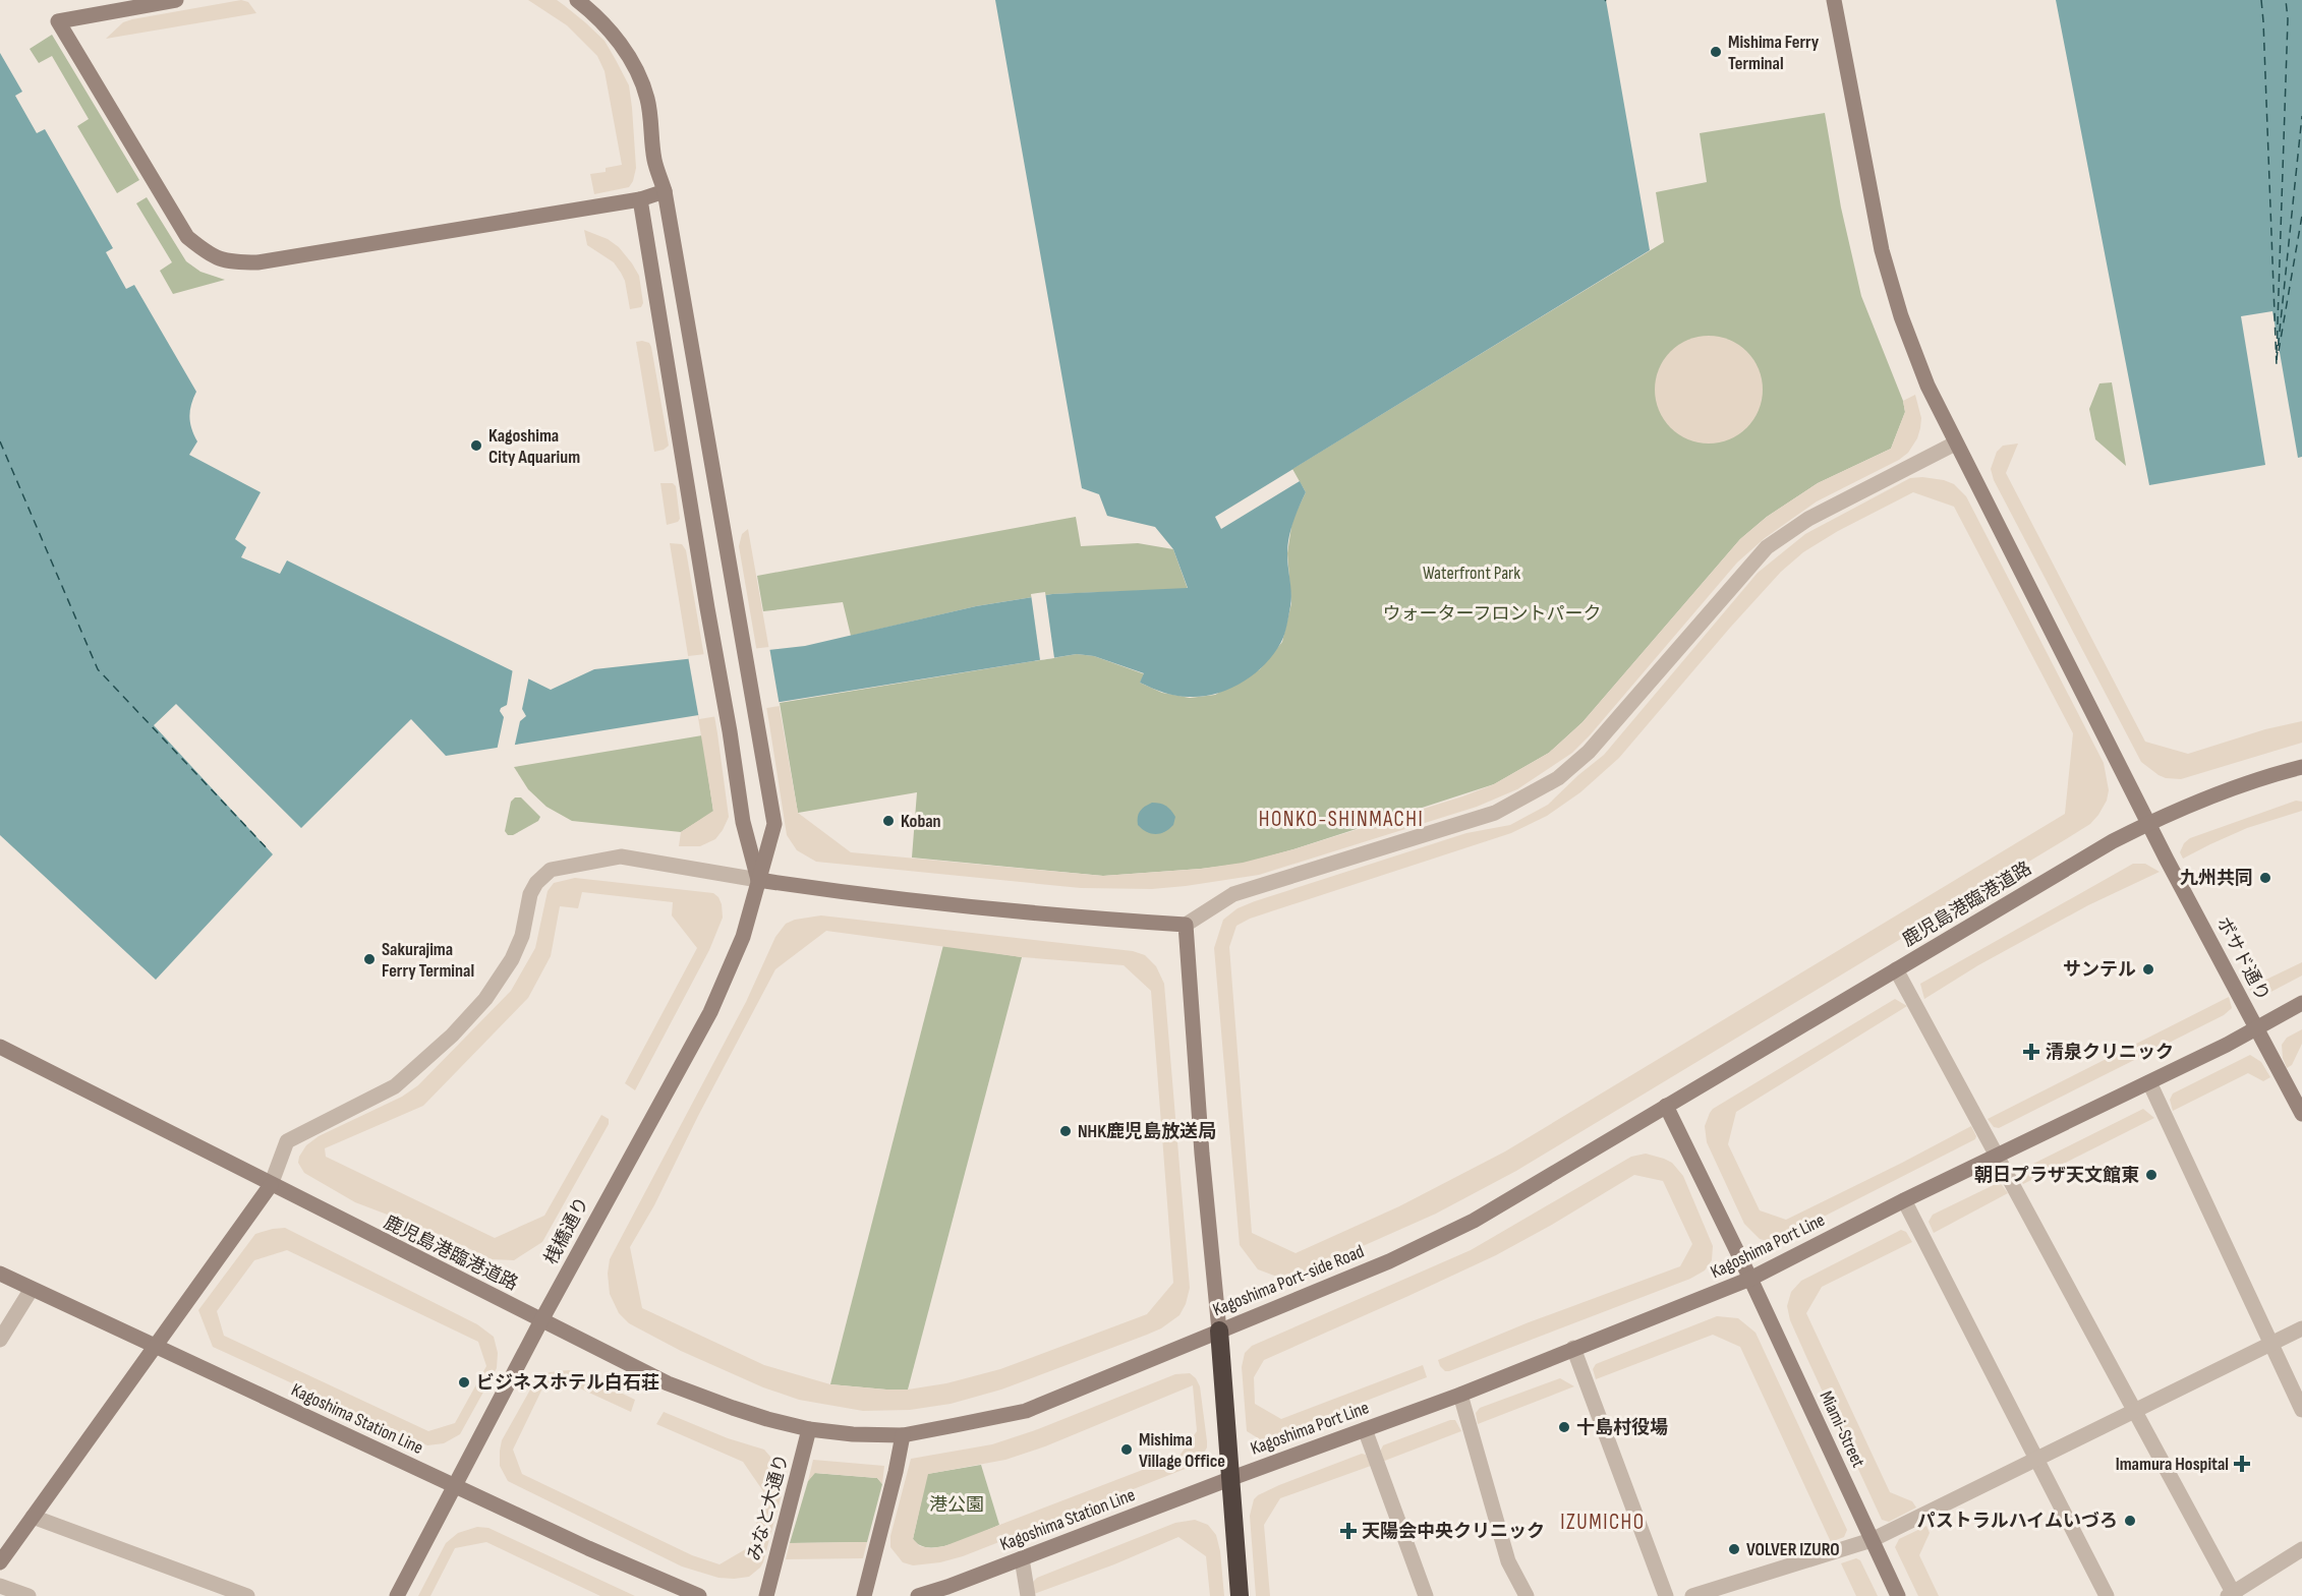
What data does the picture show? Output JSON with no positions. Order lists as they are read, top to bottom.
{
  "streets": {
    "street": [
      "鹿児島港臨港道路",
      "ボサド通り",
      "桟橋通り",
      "Kagoshima Port Line",
      "Kagoshima Port-side Road",
      "Kagoshima Station Line",
      "Miami-Street",
      "みなと大通り"
    ]
  },
  "crossings": [
    ["鹿児島港臨港道路", "ボサド通り"],
    ["鹿児島港臨港道路", "桟橋通り"],
    ["鹿児島港臨港道路", "Kagoshima Port-side Road"],
    ["鹿児島港臨港道路", "Miami-Street"],
    ["鹿児島港臨港道路", "みなと大通り"],
    ["ボサド通り", "Kagoshima Port Line"],
    ["桟橋通り", "Kagoshima Station Line"],
    ["Kagoshima Port Line", "Kagoshima Station Line"],
    ["Kagoshima Port Line", "Miami-Street"],
    ["Kagoshima Port-side Road", "Miami-Street"]
  ],
  "districts": ["HONKO-SHINMACHI", "IZUMICHO"],
  "parks": ["Waterfront Park", "ウォーターフロントパーク", "港公園"],
  "places": {
    "other": [
      "Mishima Ferry Terminal",
      "Kagoshima City Aquarium",
      "Koban",
      "九州共同",
      "Sakurajima Ferry Terminal",
      "サンテル",
      "NHK鹿児島放送局",
      "朝日プラザ天文館東",
      "ビジネスホテル白石荘",
      "十島村役場",
      "Mishima Village Office",
      "パストラルハイムいづろ",
      "VOLVER IZURO"
    ],
    "health": ["清泉クリニック", "Imamura Hospital", "天陽会中央クリニック"]
  }
}
